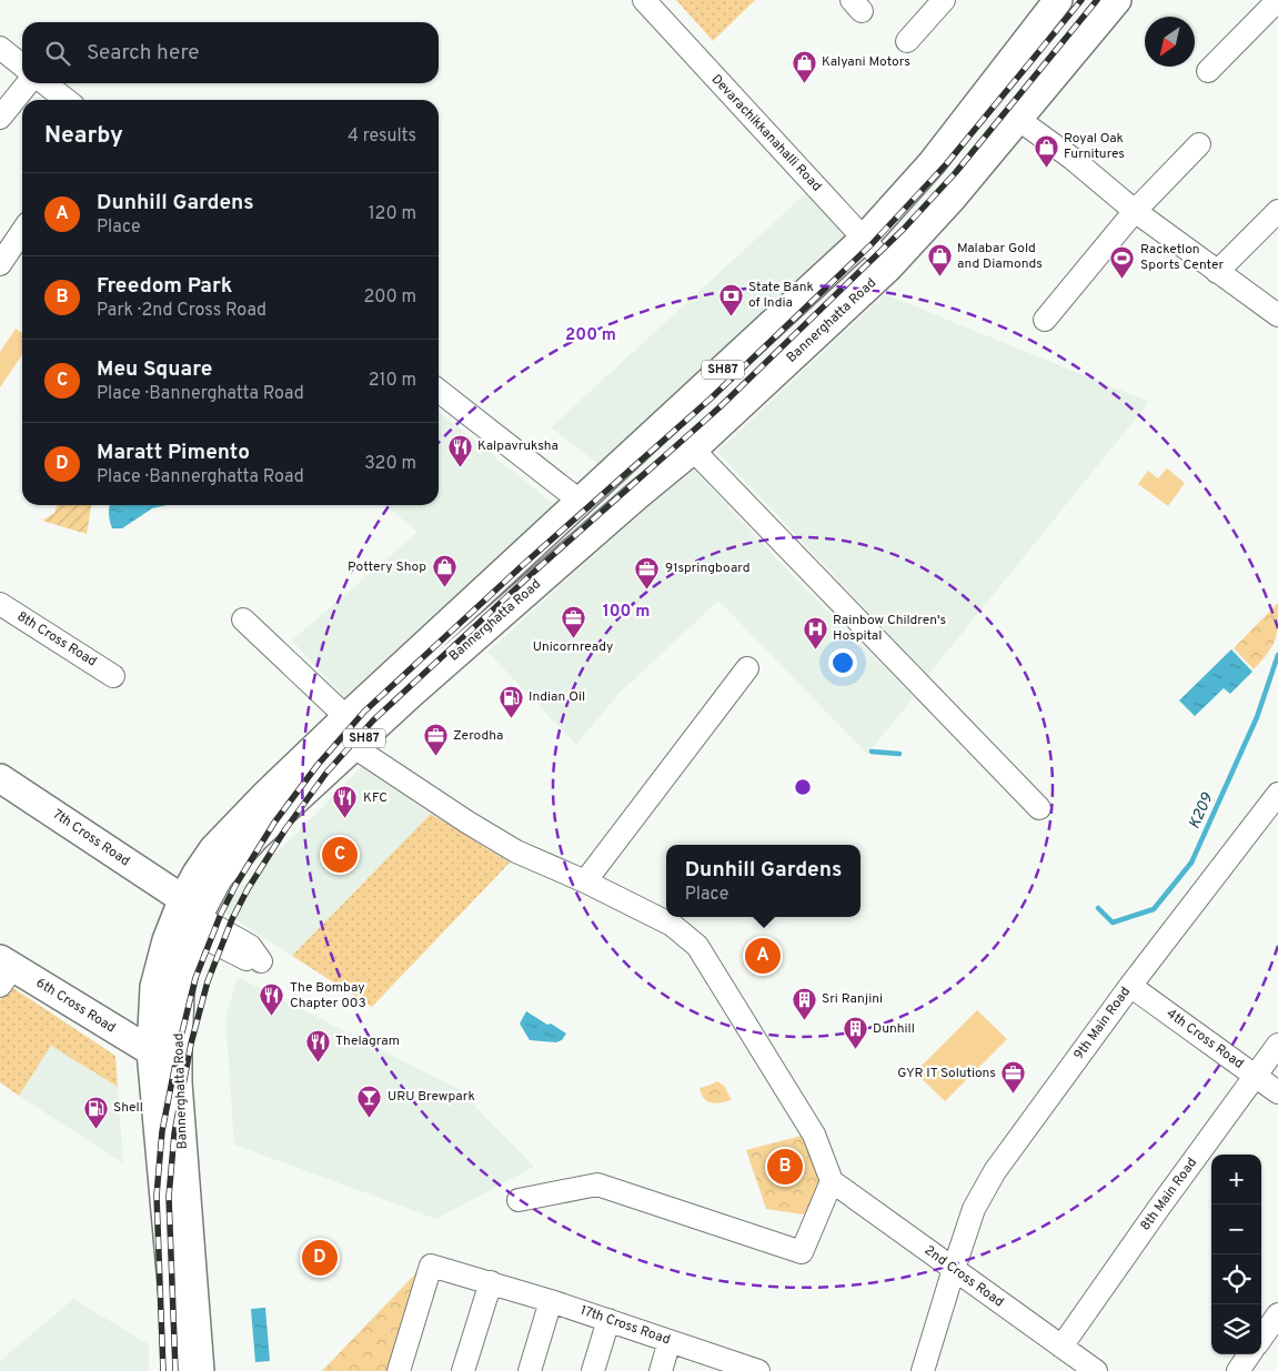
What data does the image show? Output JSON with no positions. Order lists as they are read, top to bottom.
{
  "streets": {
    "main road": [
      "Bannerghatta Road",
      "SH87",
      "7th Cross Road",
      "6th Cross Road"
    ],
    "street": [
      "Devarachikkanahalli Road",
      "8th Cross Road",
      "9th Main Road",
      "4th Cross Road",
      "8th Main Road",
      "2nd Cross Road",
      "17th Cross Road"
    ]
  },
  "crossings": [
    ["Devarachikkanahalli Road", "Bannerghatta Road"],
    ["Bannerghatta Road", "7th Cross Road"],
    ["Bannerghatta Road", "6th Cross Road"],
    ["9th Main Road", "4th Cross Road"],
    ["9th Main Road", "2nd Cross Road"],
    ["4th Cross Road", "8th Main Road"],
    ["8th Main Road", "2nd Cross Road"]
  ],
  "water": ["K209"],
  "places": {
    "shop": [
      "Kalyani Motors",
      "Royal Oak Furnitures",
      "Malabar Gold and Diamonds",
      "Pottery Shop"
    ],
    "sports": ["Racketlon Sports Center"],
    "bank": ["State Bank of India"],
    "restaurant": [
      "Kalpavruksha",
      "KFC",
      "The Bombay Chapter 003",
      "Thelagram"
    ],
    "office": [
      "91springboard",
      "Unicornready",
      "Zerodha",
      "GYR IT Solutions"
    ],
    "hospital": ["Rainbow Children's Hospital"],
    "fuel station": ["Indian Oil", "Shell"],
    "building": ["Sri Ranjini", "Dunhill"],
    "bar": ["URU Brewpark"]
  },
  "north": "bottom left",
  "page": {
    "search": "Search here",
    "heading": ["Nearby", "4 results"],
    "list": [
      {
        "mark": "A",
        "name": "Dunhill Gardens",
        "note": "Place",
        "value": "120 m"
      },
      {
        "mark": "B",
        "name": "Freedom Park",
        "note": "Park · 2nd Cross Road",
        "value": "200 m"
      },
      {
        "mark": "C",
        "name": "Meu Square",
        "note": "Place · Bannerghatta Road",
        "value": "210 m"
      },
      {
        "mark": "D",
        "name": "Maratt Pimento",
        "note": "Place · Bannerghatta Road",
        "value": "320 m"
      }
    ],
    "pins": [
      "C",
      "A",
      "B",
      "D"
    ],
    "popup": ["Dunhill Gardens", "Place"],
    "map_buttons": ["+", "−"]
  },
  "rings": ["200 m", "100 m"]
}
